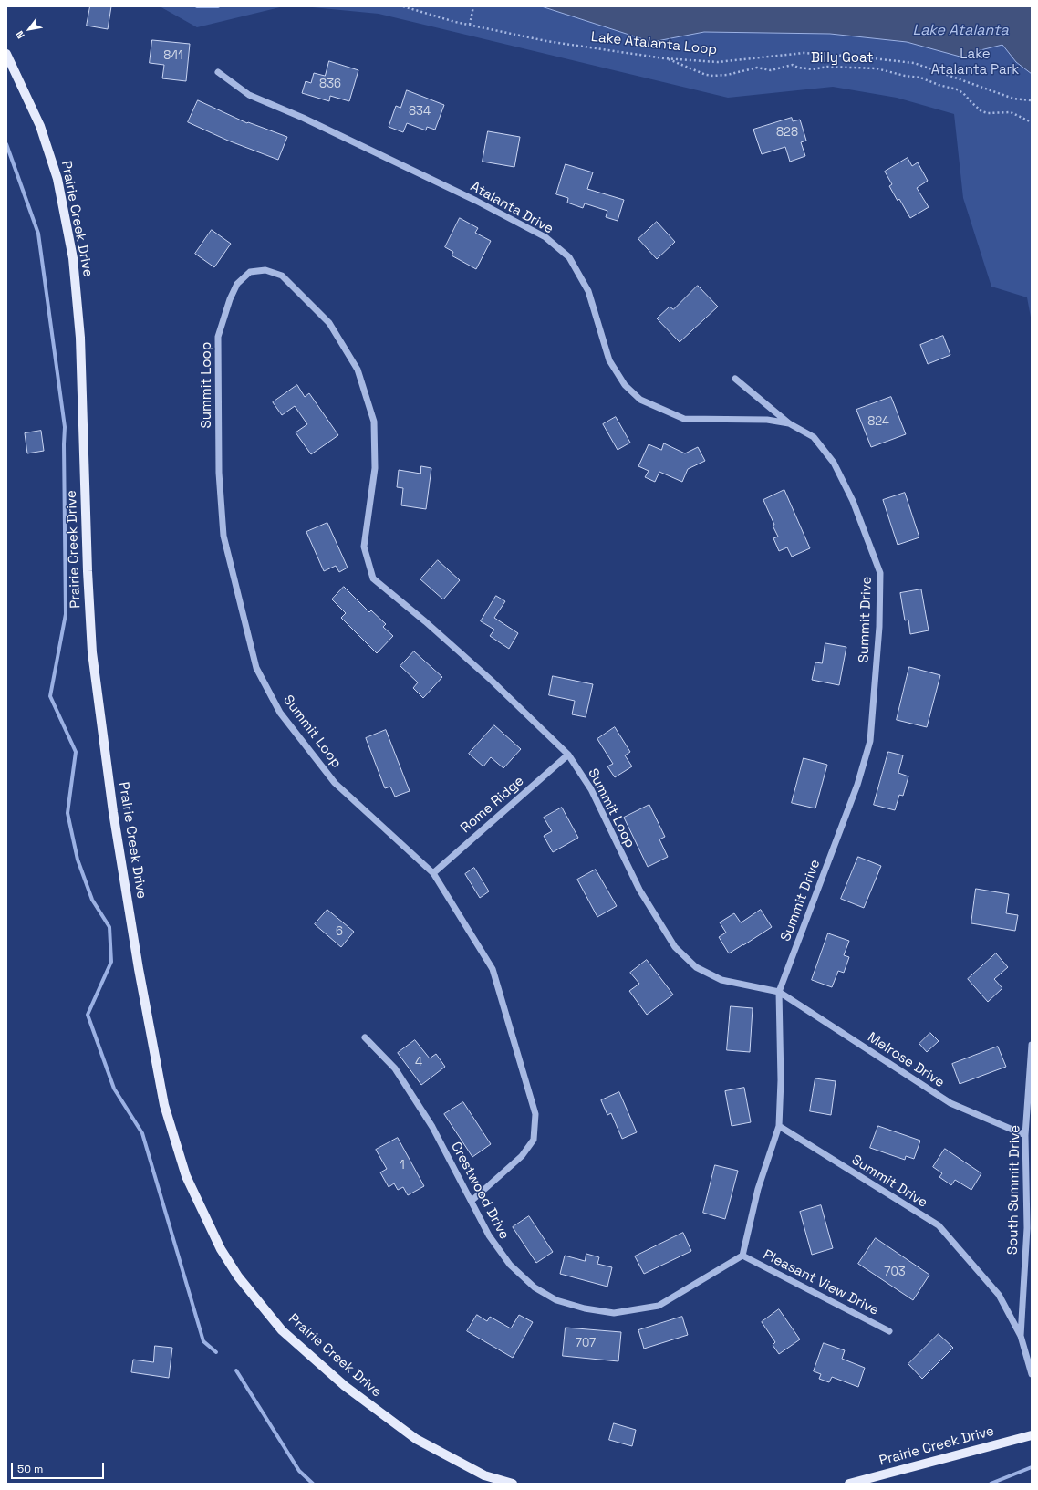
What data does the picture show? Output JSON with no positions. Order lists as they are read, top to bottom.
{
  "streets": {
    "main road": ["Prairie Creek Drive"],
    "street": [
      "Atalanta Drive",
      "Summit Loop",
      "Summit Drive",
      "Rome Ridge",
      "Melrose Drive",
      "South Summit Drive",
      "Crestwood Drive",
      "Pleasant View Drive"
    ],
    "path": ["Lake Atalanta Loop", "Billy Goat"]
  },
  "crossings": [
    ["Lake Atalanta Loop", "Billy Goat"],
    ["Atalanta Drive", "Summit Drive"],
    ["Summit Loop", "Summit Drive"],
    ["Summit Loop", "Rome Ridge"],
    ["Summit Loop", "Melrose Drive"],
    ["Summit Loop", "Crestwood Drive"],
    ["Summit Drive", "Melrose Drive"],
    ["Summit Drive", "South Summit Drive"],
    ["Melrose Drive", "South Summit Drive"],
    ["Crestwood Drive", "Pleasant View Drive"]
  ],
  "water": ["Lake Atalanta"],
  "parks": ["Lake Atalanta Park"],
  "house_numbers": [
    "841",
    "836",
    "834",
    "828",
    "824",
    "6",
    "4",
    "1",
    "703",
    "707"
  ],
  "scale_bar": "50 m",
  "north": "bottom left"
}
